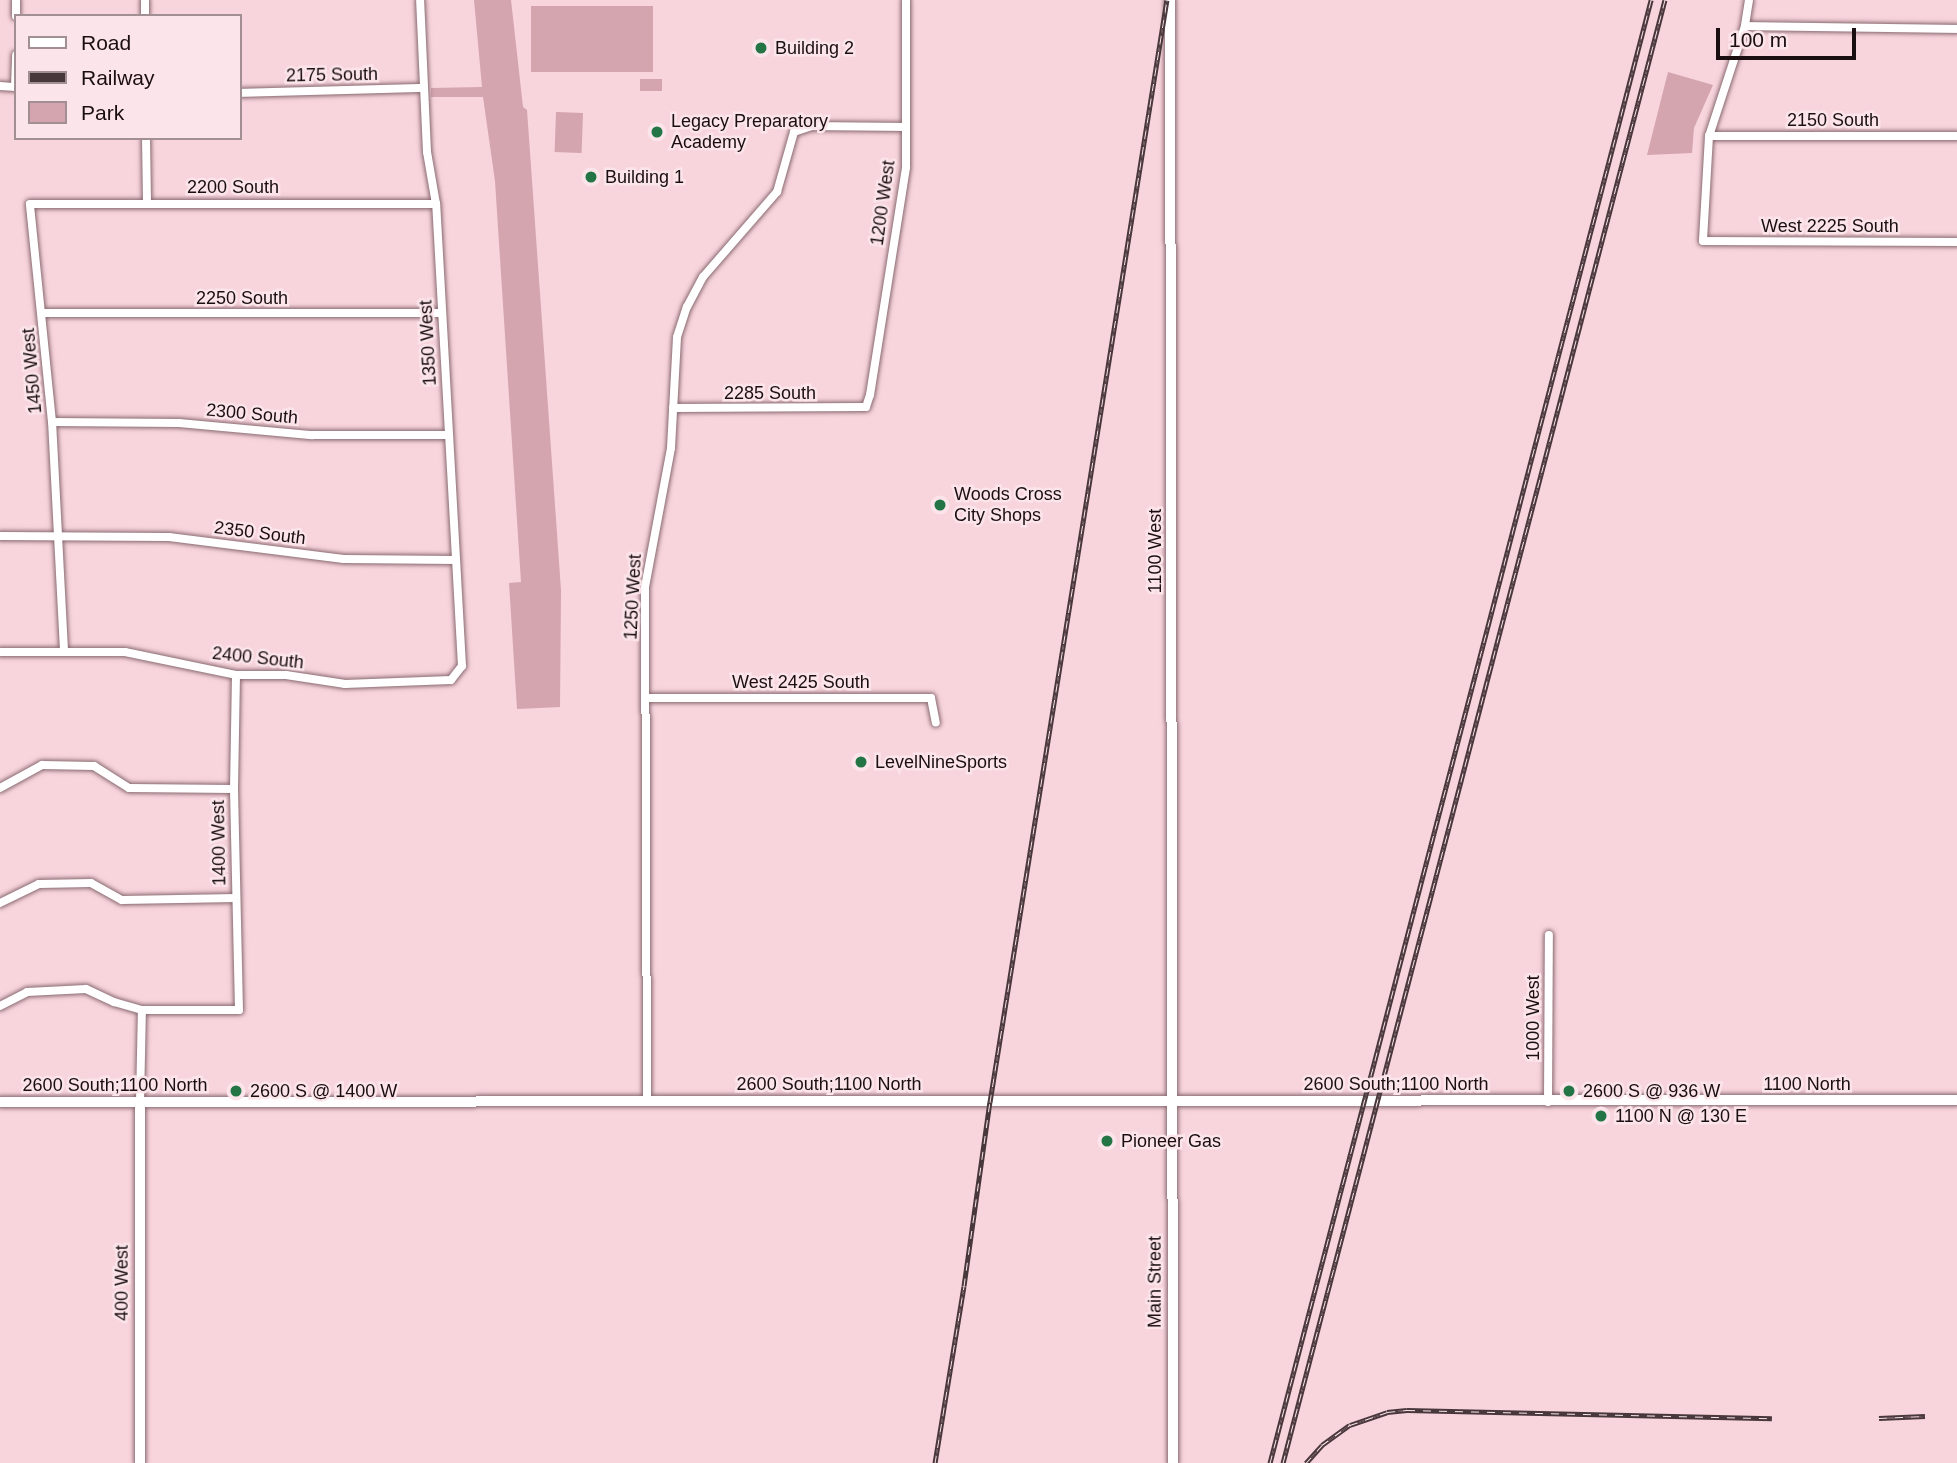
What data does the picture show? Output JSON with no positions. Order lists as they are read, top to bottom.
{
  "streets": {
    "main road": [
      "1100 West",
      "2600 South;1100 North",
      "1100 North",
      "Main Street",
      "400 West"
    ],
    "street": [
      "2175 South",
      "2150 South",
      "2200 South",
      "1200 West",
      "West 2225 South",
      "2250 South",
      "1350 West",
      "1450 West",
      "2285 South",
      "2300 South",
      "2350 South",
      "1250 West",
      "2400 South",
      "West 2425 South",
      "1400 West",
      "1000 West"
    ]
  },
  "crossings": [
    ["2175 South", "1350 West"],
    ["2150 South", "West 2225 South"],
    ["2200 South", "1350 West"],
    ["2200 South", "1450 West"],
    ["1200 West", "2285 South"],
    ["1200 West", "1250 West"],
    ["2250 South", "1350 West"],
    ["2250 South", "1450 West"],
    ["1350 West", "2300 South"],
    ["1350 West", "2350 South"],
    ["1350 West", "2400 South"],
    ["1450 West", "2300 South"],
    ["1450 West", "2350 South"],
    ["2285 South", "1250 West"],
    ["1100 West", "2600 South;1100 North"],
    ["1100 West", "Main Street"],
    ["1250 West", "West 2425 South"],
    ["1250 West", "2600 South;1100 North"],
    ["2400 South", "1400 West"],
    ["1000 West", "2600 South;1100 North"],
    ["2600 South;1100 North", "1100 North"],
    ["2600 South;1100 North", "Main Street"],
    ["2600 South;1100 North", "400 West"]
  ],
  "places": [
    "Building 2",
    "Legacy Preparatory Academy",
    "Building 1",
    "Woods Cross City Shops",
    "LevelNineSports",
    "2600 S @ 1400 W",
    "2600 S @ 936 W",
    "1100 N @ 130 E",
    "Pioneer Gas"
  ],
  "legend": ["Road", "Railway", "Park"],
  "scale_bar": "100 m"
}
